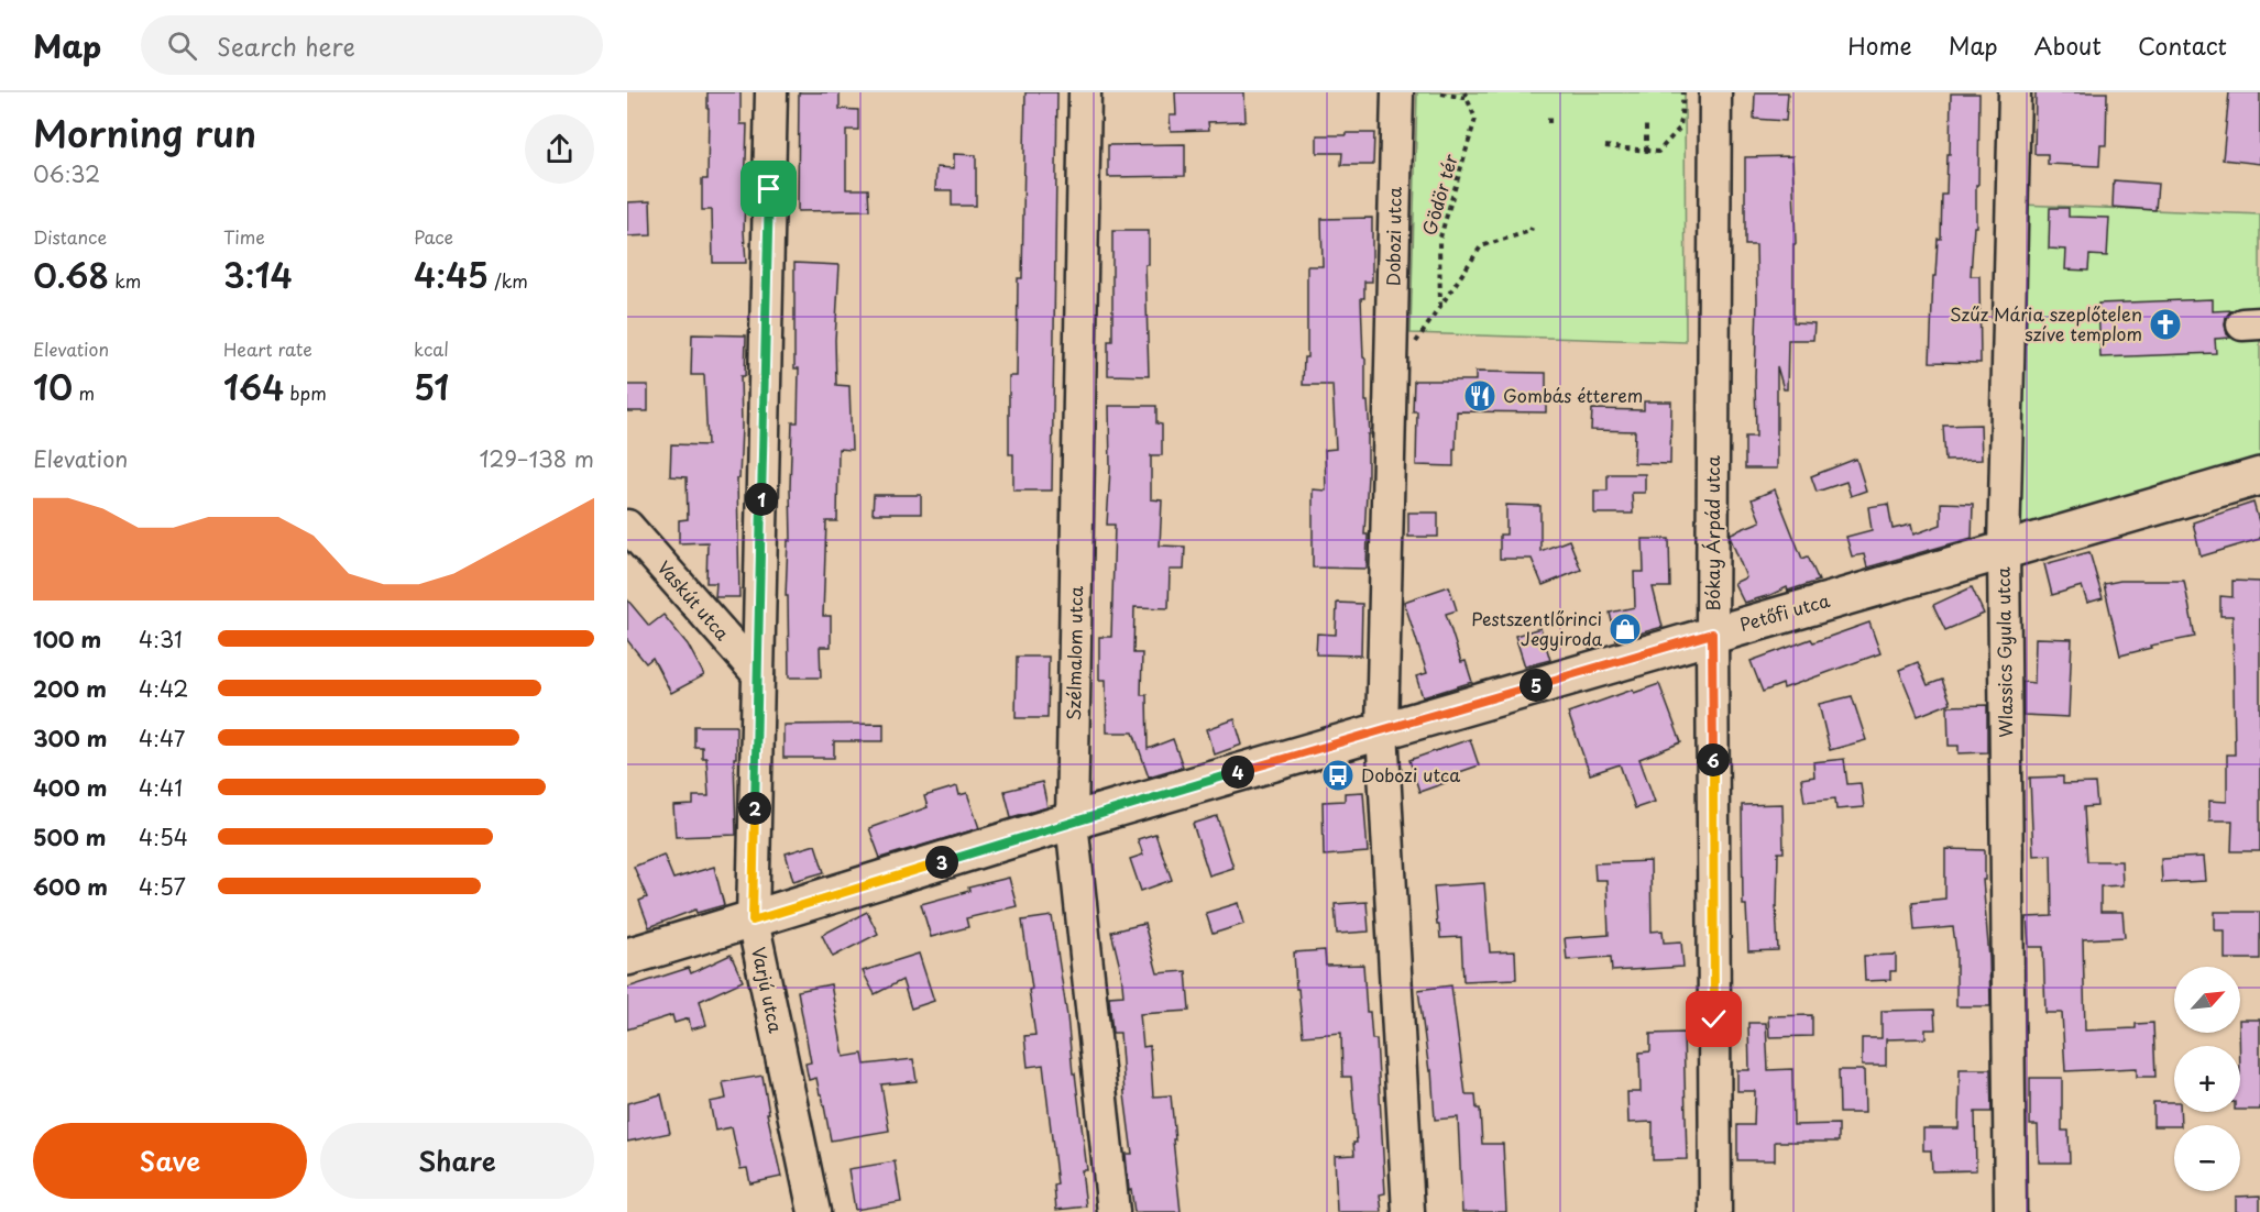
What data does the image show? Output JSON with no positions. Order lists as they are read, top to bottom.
{
  "streets": {
    "main road": ["Petőfi utca"],
    "street": [
      "Dobozi utca",
      "Bókay Árpád utca",
      "Vaskút utca",
      "Wlassics Gyula utca",
      "Szélmalom utca",
      "Varjú utca"
    ],
    "path": ["Gödör tér"]
  },
  "crossings": [
    ["Dobozi utca", "Petőfi utca"],
    ["Bókay Árpád utca", "Petőfi utca"],
    ["Vaskút utca", "Varjú utca"],
    ["Petőfi utca", "Wlassics Gyula utca"],
    ["Petőfi utca", "Szélmalom utca"],
    ["Petőfi utca", "Varjú utca"]
  ],
  "places": {
    "church": ["Szűz Mária szeplőtelen szíve templom"],
    "restaurant": ["Gombás étterem"],
    "shop": ["Pestszentlőrinci Jegyiroda"],
    "bus stop": ["Dobozi utca"]
  },
  "north": "top right",
  "page": {
    "header": "Map",
    "search": "Search here",
    "nav": [
      "Home",
      "Map",
      "About",
      "Contact"
    ],
    "heading": ["Morning run", "06:32"],
    "stats": [
      ["Distance", "0.68 km"],
      ["Time", "3:14"],
      ["Pace", "4:45 /km"],
      ["Elevation", "10 m"],
      ["Heart rate", "164 bpm"],
      ["kcal", "51"]
    ],
    "chart": ["Elevation", "129–138 m"],
    "pins": [
      "1",
      "5",
      "6",
      "4",
      "2",
      "3"
    ],
    "list": [
      {
        "name": "100 m",
        "note": "4:31"
      },
      {
        "name": "200 m",
        "note": "4:42"
      },
      {
        "name": "300 m",
        "note": "4:47"
      },
      {
        "name": "400 m",
        "note": "4:41"
      },
      {
        "name": "500 m",
        "note": "4:54"
      },
      {
        "name": "600 m",
        "note": "4:57"
      }
    ],
    "map_buttons": ["+", "−"],
    "buttons": ["Save", "Share"]
  }
}
